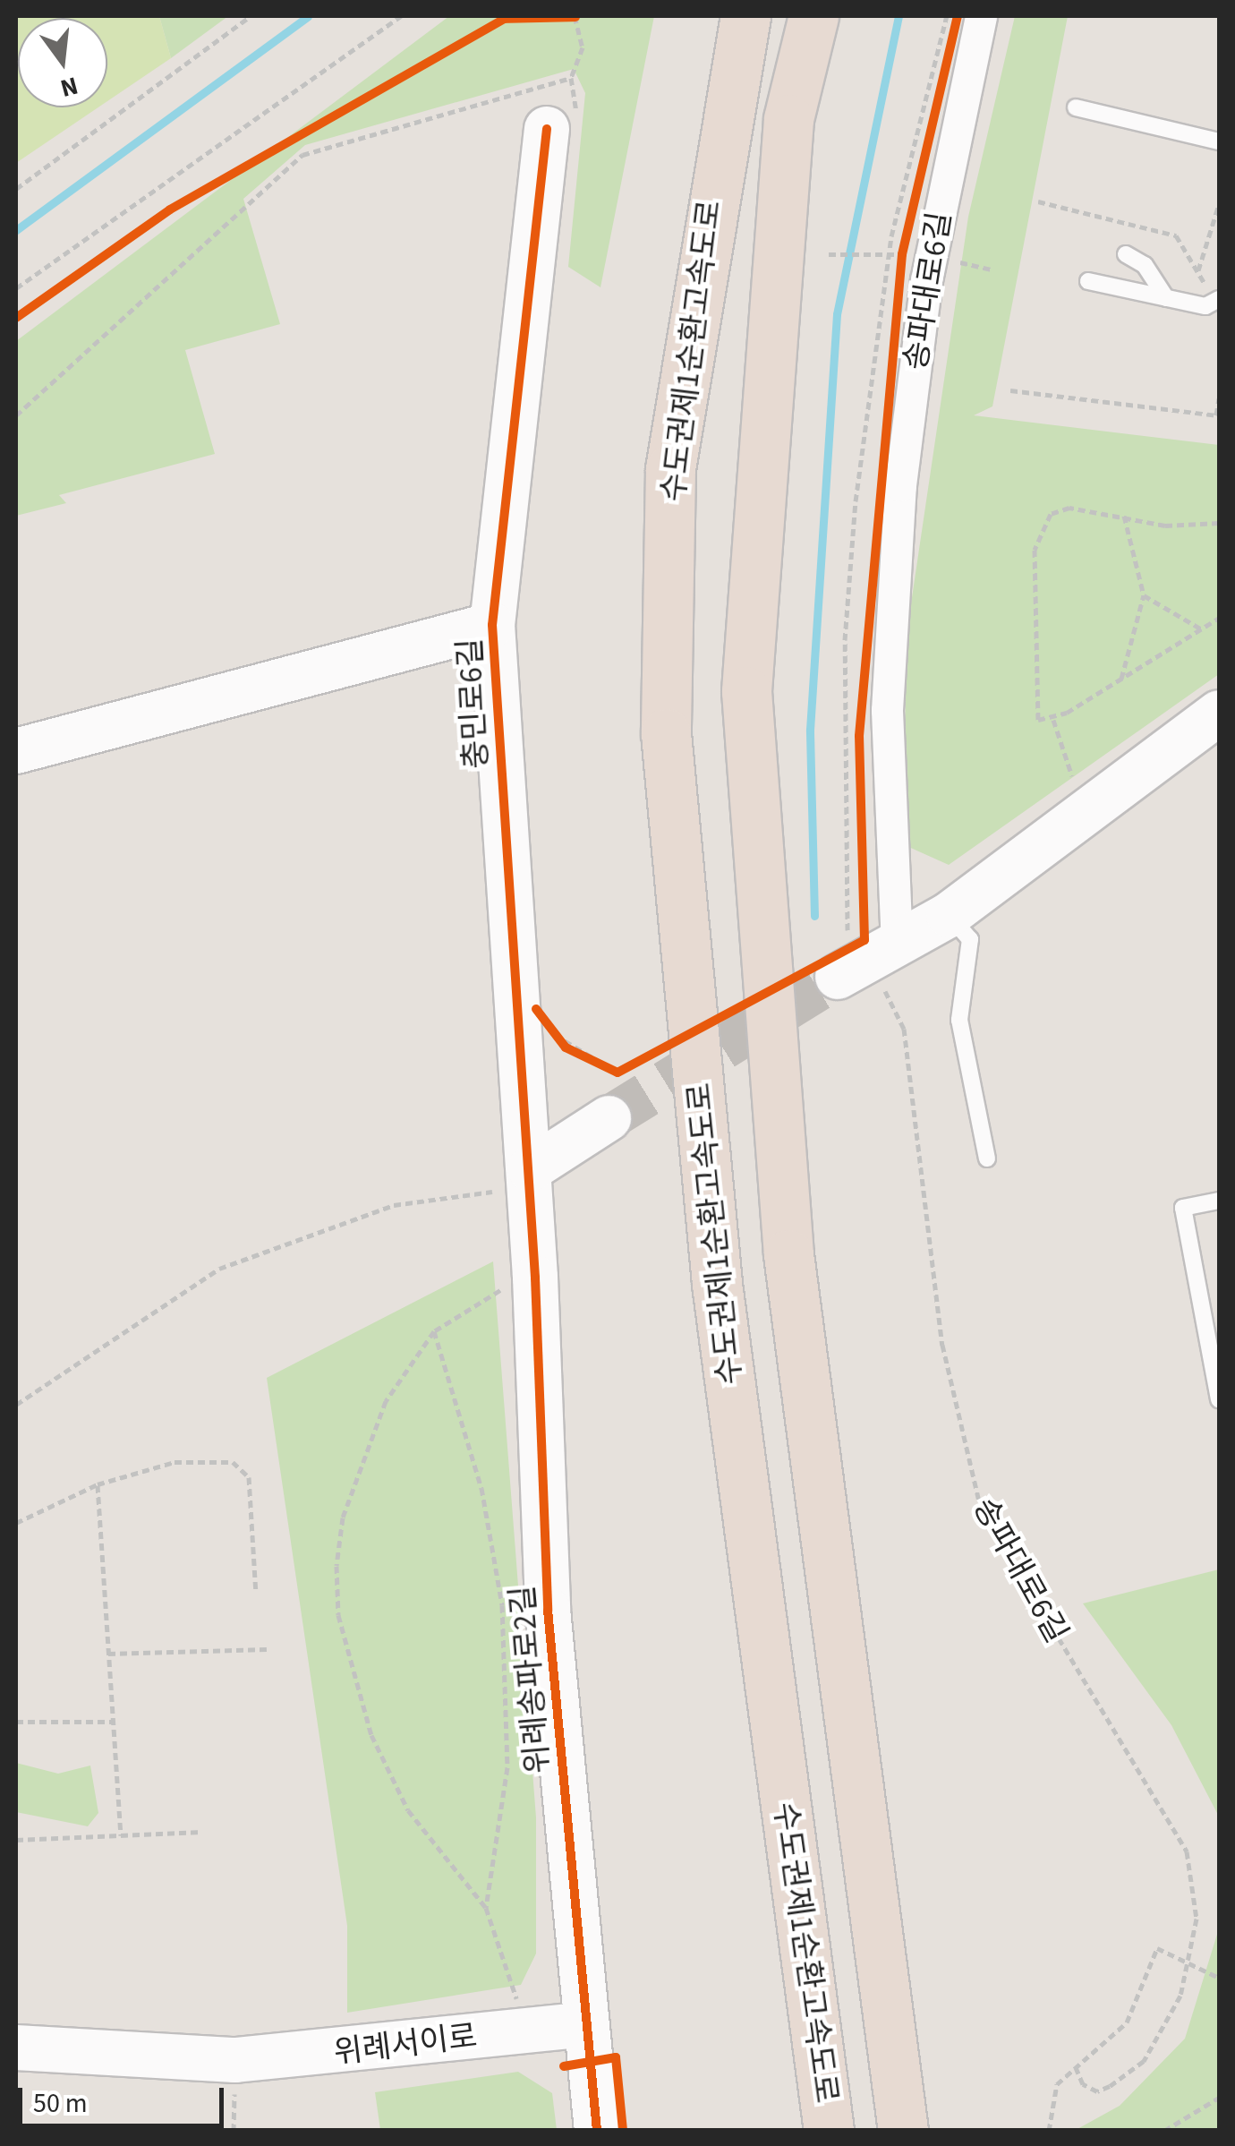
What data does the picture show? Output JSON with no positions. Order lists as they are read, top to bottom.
{
  "streets": {
    "highway": ["수도권제1순환고속도로"],
    "street": [
      "송파대로6길",
      "충민로6길",
      "위례송파로2길",
      "위례서이로"
    ]
  },
  "crossings": [
    ["충민로6길", "위례송파로2길"],
    ["위례송파로2길", "위례서이로"]
  ],
  "scale_bar": "50 m",
  "north": "bottom"
}
